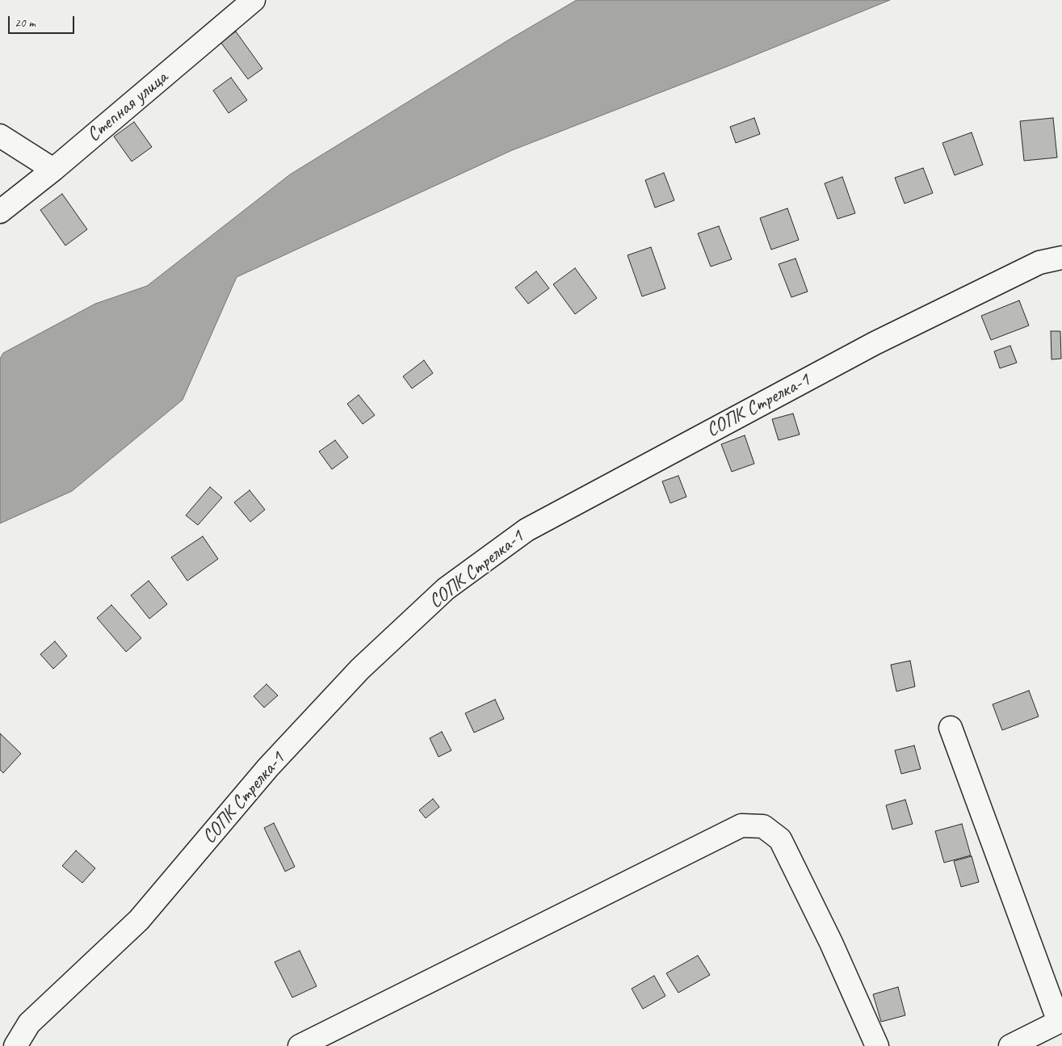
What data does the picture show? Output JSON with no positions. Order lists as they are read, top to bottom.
{
  "streets": {
    "street": ["Степная улица", "СОПК Стрелка-1"]
  },
  "scale_bar": "20 m"
}
